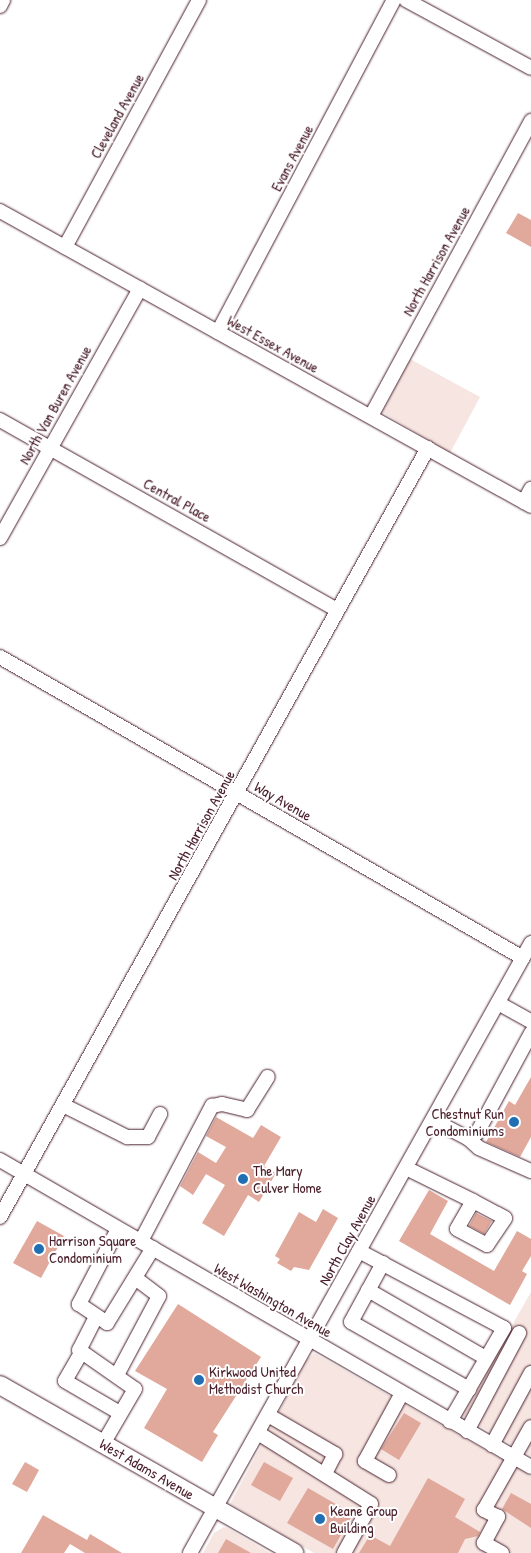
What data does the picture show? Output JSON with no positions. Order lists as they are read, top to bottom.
{
  "streets": {
    "main road": ["West Adams Avenue"],
    "street": [
      "Cleveland Avenue",
      "Evans Avenue",
      "North Harrison Avenue",
      "West Essex Avenue",
      "North Van Buren Avenue",
      "Central Place",
      "Way Avenue",
      "North Clay Avenue",
      "West Washington Avenue"
    ]
  },
  "crossings": [
    ["Cleveland Avenue", "West Essex Avenue"],
    ["Evans Avenue", "West Essex Avenue"],
    ["North Harrison Avenue", "West Essex Avenue"],
    ["North Harrison Avenue", "Central Place"],
    ["North Harrison Avenue", "Way Avenue"],
    ["North Harrison Avenue", "West Washington Avenue"],
    ["West Essex Avenue", "North Van Buren Avenue"],
    ["North Van Buren Avenue", "Central Place"],
    ["Way Avenue", "North Clay Avenue"],
    ["North Clay Avenue", "West Washington Avenue"],
    ["North Clay Avenue", "West Adams Avenue"]
  ],
  "places": [
    "Chestnut Run Condominiums",
    "The Mary Culver Home",
    "Harrison Square Condominium",
    "Kirkwood United Methodist Church",
    "Keane Group Building"
  ]
}
